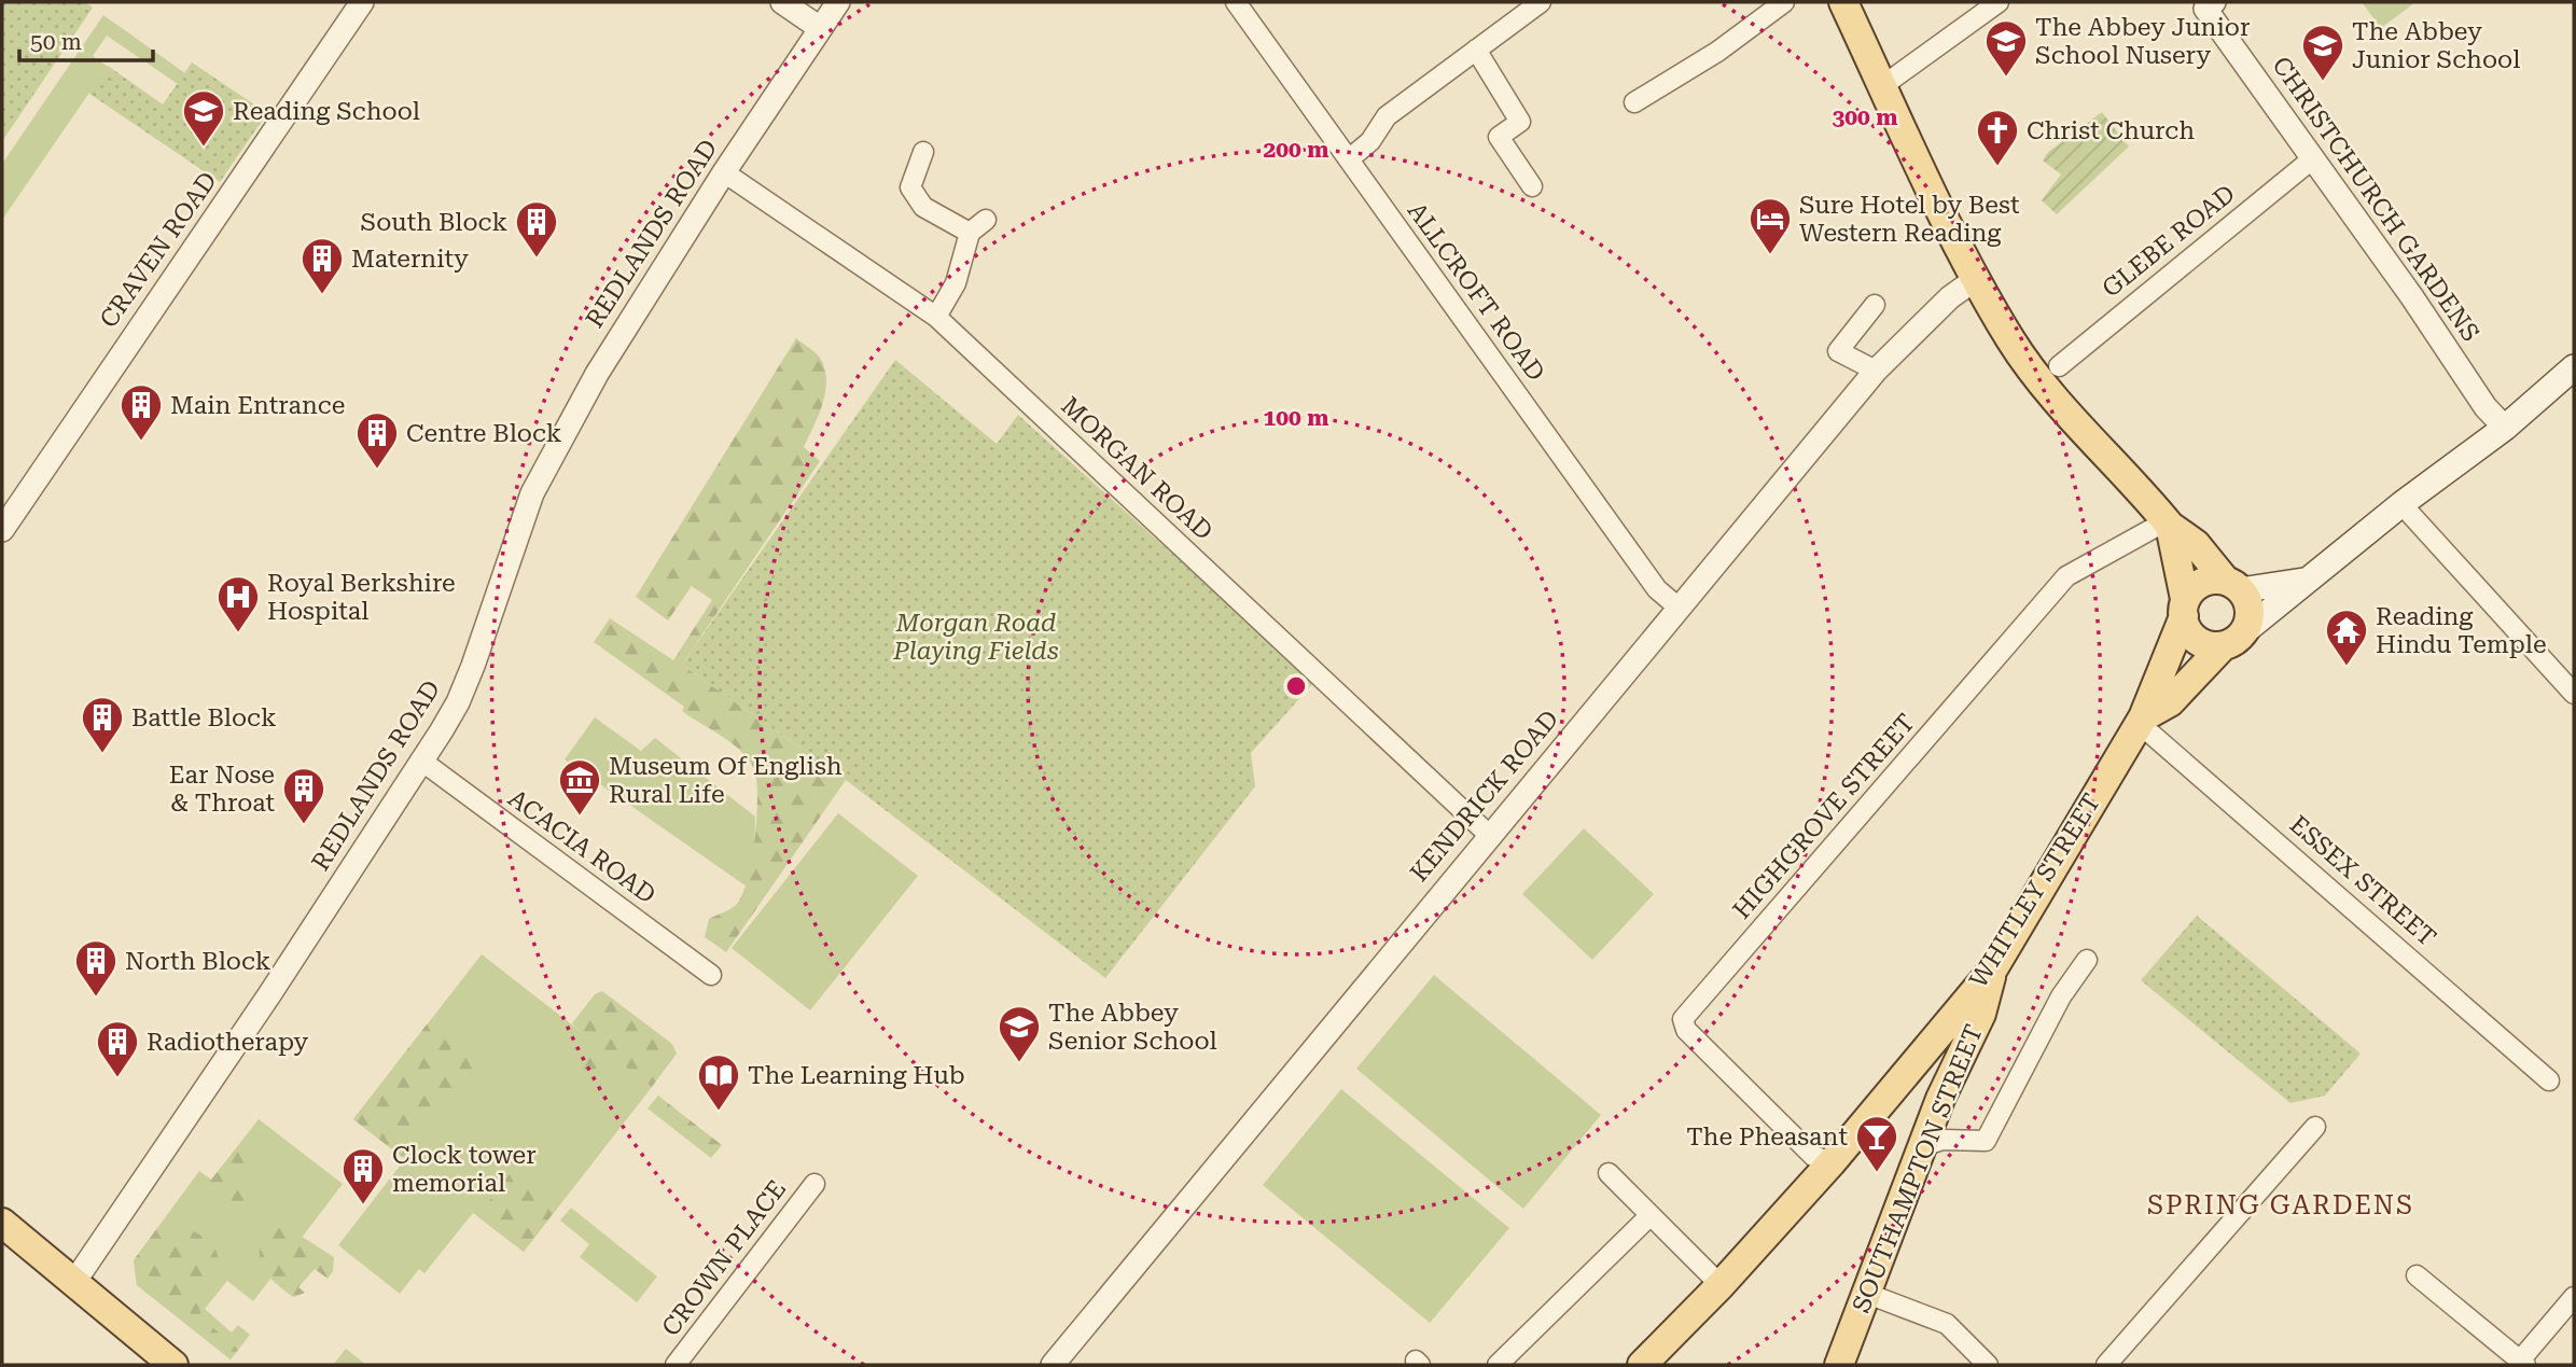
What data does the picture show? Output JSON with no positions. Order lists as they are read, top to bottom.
{
  "streets": {
    "main road": ["WHITLEY STREET", "SOUTHAMPTON STREET"],
    "street": [
      "CHRISTCHURCH GARDENS",
      "REDLANDS ROAD",
      "GLEBE ROAD",
      "CRAVEN ROAD",
      "ALLCROFT ROAD",
      "MORGAN ROAD",
      "KENDRICK ROAD",
      "HIGHGROVE STREET",
      "ACACIA ROAD",
      "ESSEX STREET",
      "CROWN PLACE"
    ]
  },
  "crossings": [
    ["CHRISTCHURCH GARDENS", "GLEBE ROAD"],
    ["REDLANDS ROAD", "MORGAN ROAD"],
    ["REDLANDS ROAD", "ACACIA ROAD"],
    ["ALLCROFT ROAD", "KENDRICK ROAD"],
    ["MORGAN ROAD", "KENDRICK ROAD"],
    ["HIGHGROVE STREET", "WHITLEY STREET"],
    ["ESSEX STREET", "WHITLEY STREET"],
    ["WHITLEY STREET", "SOUTHAMPTON STREET"]
  ],
  "districts": ["SPRING GARDENS"],
  "parks": ["Morgan Road Playing Fields"],
  "places": {
    "school or university": [
      "The Abbey Junior School Nusery",
      "The Abbey Junior School",
      "Reading School",
      "The Abbey Senior School"
    ],
    "church": ["Christ Church"],
    "hotel": ["Sure Hotel by Best Western Reading"],
    "building": [
      "South Block",
      "Maternity",
      "Main Entrance",
      "Centre Block",
      "Battle Block",
      "Ear Nose & Throat",
      "North Block",
      "Radiotherapy",
      "Clock tower memorial"
    ],
    "hospital": ["Royal Berkshire Hospital"],
    "temple": ["Reading Hindu Temple"],
    "museum": ["Museum Of English Rural Life"],
    "library": ["The Learning Hub"],
    "bar": ["The Pheasant"]
  },
  "scale_bar": "50 m",
  "rings": ["300 m", "200 m", "100 m"]
}
